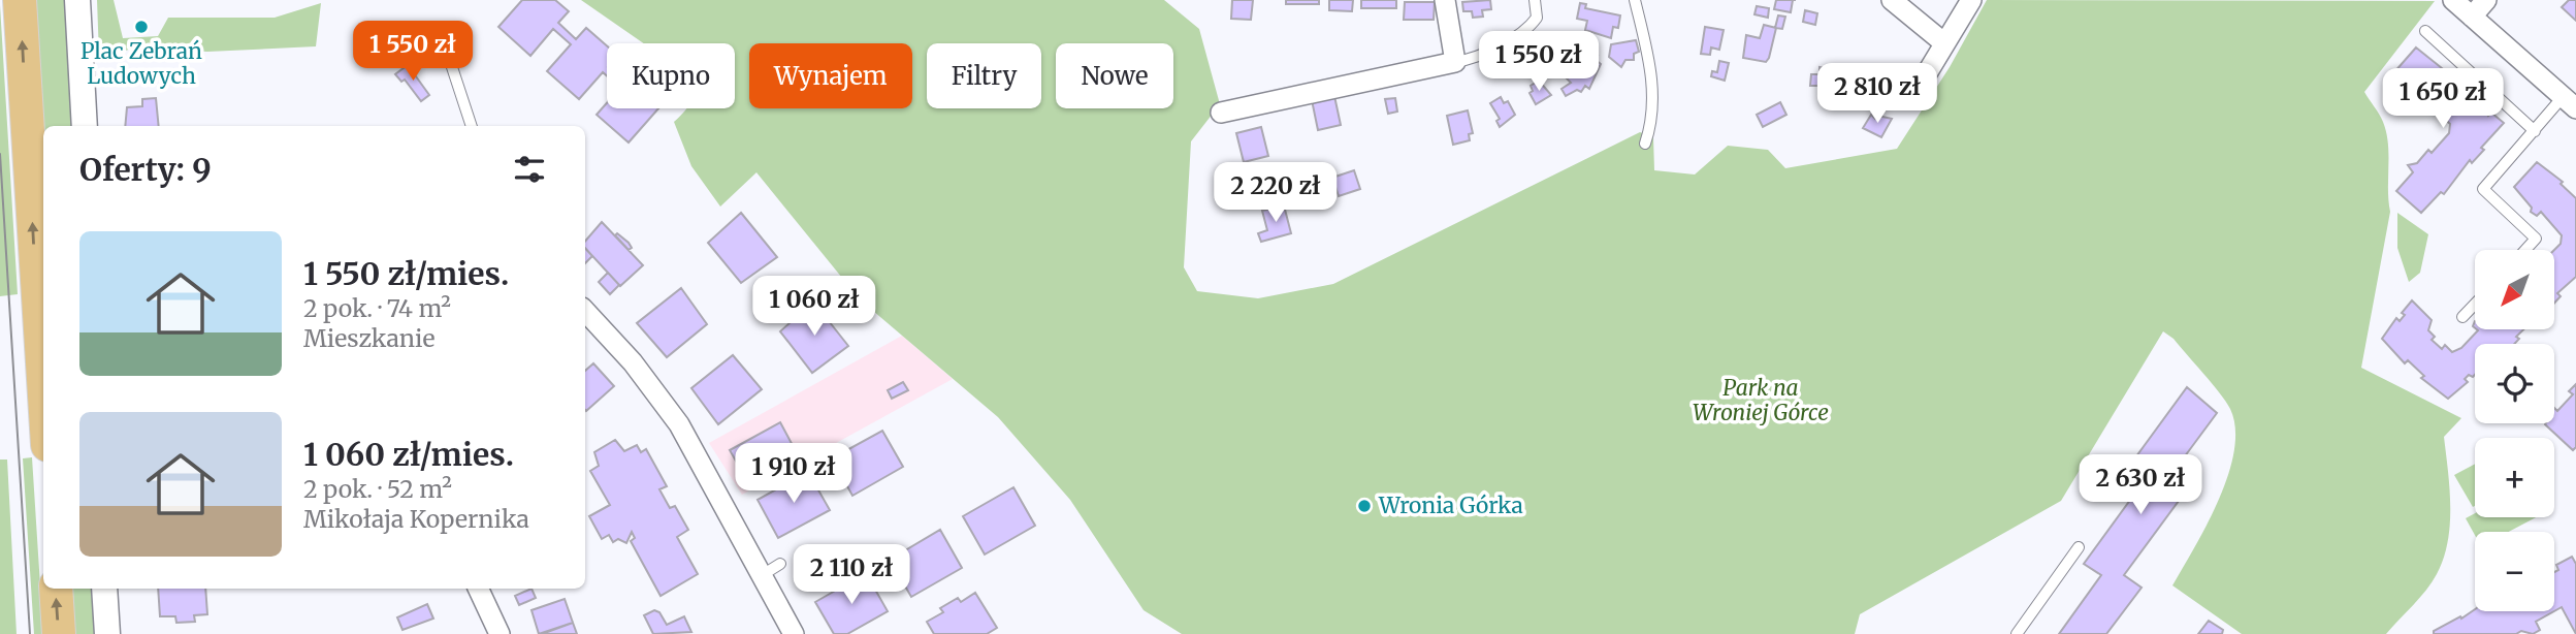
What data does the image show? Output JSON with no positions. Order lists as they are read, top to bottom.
{
  "parks": ["Park na Wroniej Górce"],
  "places": ["Plac Zebrań Ludowych", "Wronia Górka"],
  "north": "bottom left",
  "page": {
    "price": [
      "1 550 zł",
      "1 550 zł",
      "2 810 zł",
      "1 650 zł",
      "2 220 zł",
      "1 060 zł",
      "1 910 zł",
      "2 630 zł",
      "2 110 zł"
    ],
    "chip": [
      "Kupno",
      "Wynajem",
      "Filtry",
      "Nowe"
    ],
    "heading": "Oferty: 9",
    "list": [
      {
        "name": "1 550 zł/mies.",
        "note": "2 pok. · 74 m² · Mieszkanie"
      },
      {
        "name": "1 060 zł/mies.",
        "note": "2 pok. · 52 m² · Mikołaja Kopernika"
      }
    ],
    "map_buttons": ["+", "−"]
  }
}
